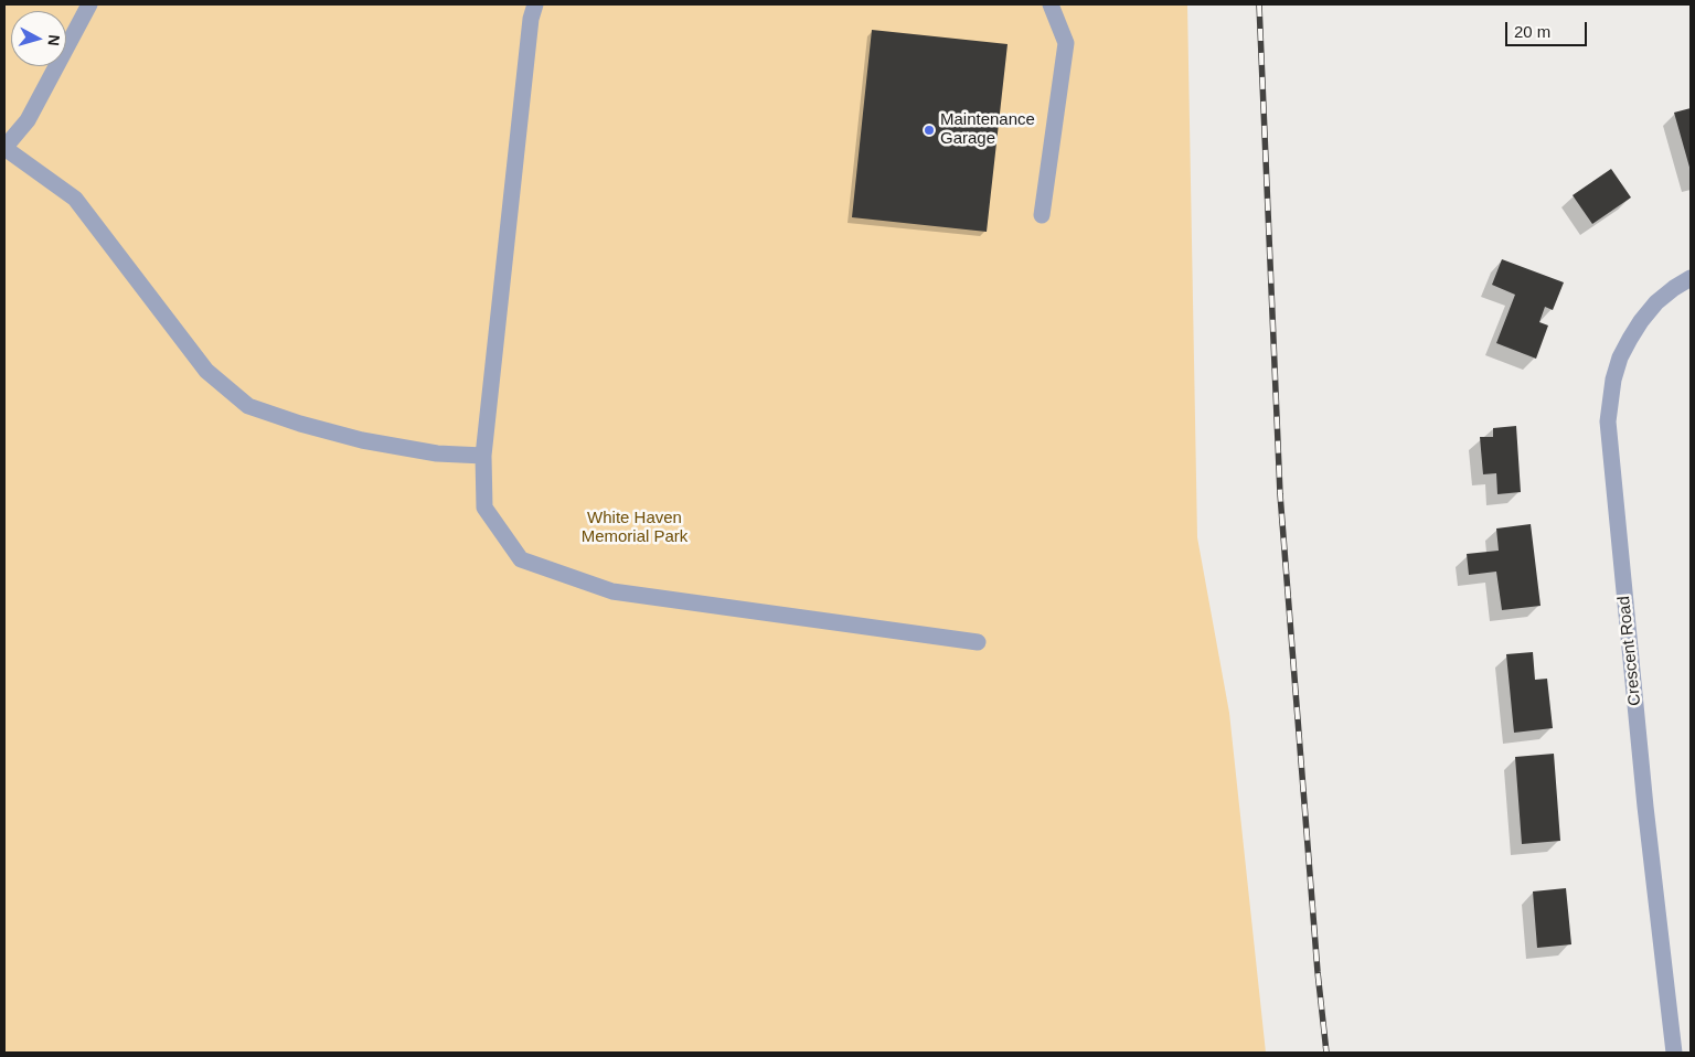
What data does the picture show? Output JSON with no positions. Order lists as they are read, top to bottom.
{
  "streets": {
    "street": ["Crescent Road"]
  },
  "parks": ["White Haven Memorial Park"],
  "places": ["Maintenance Garage"],
  "scale_bar": "20 m",
  "north": "right"
}
